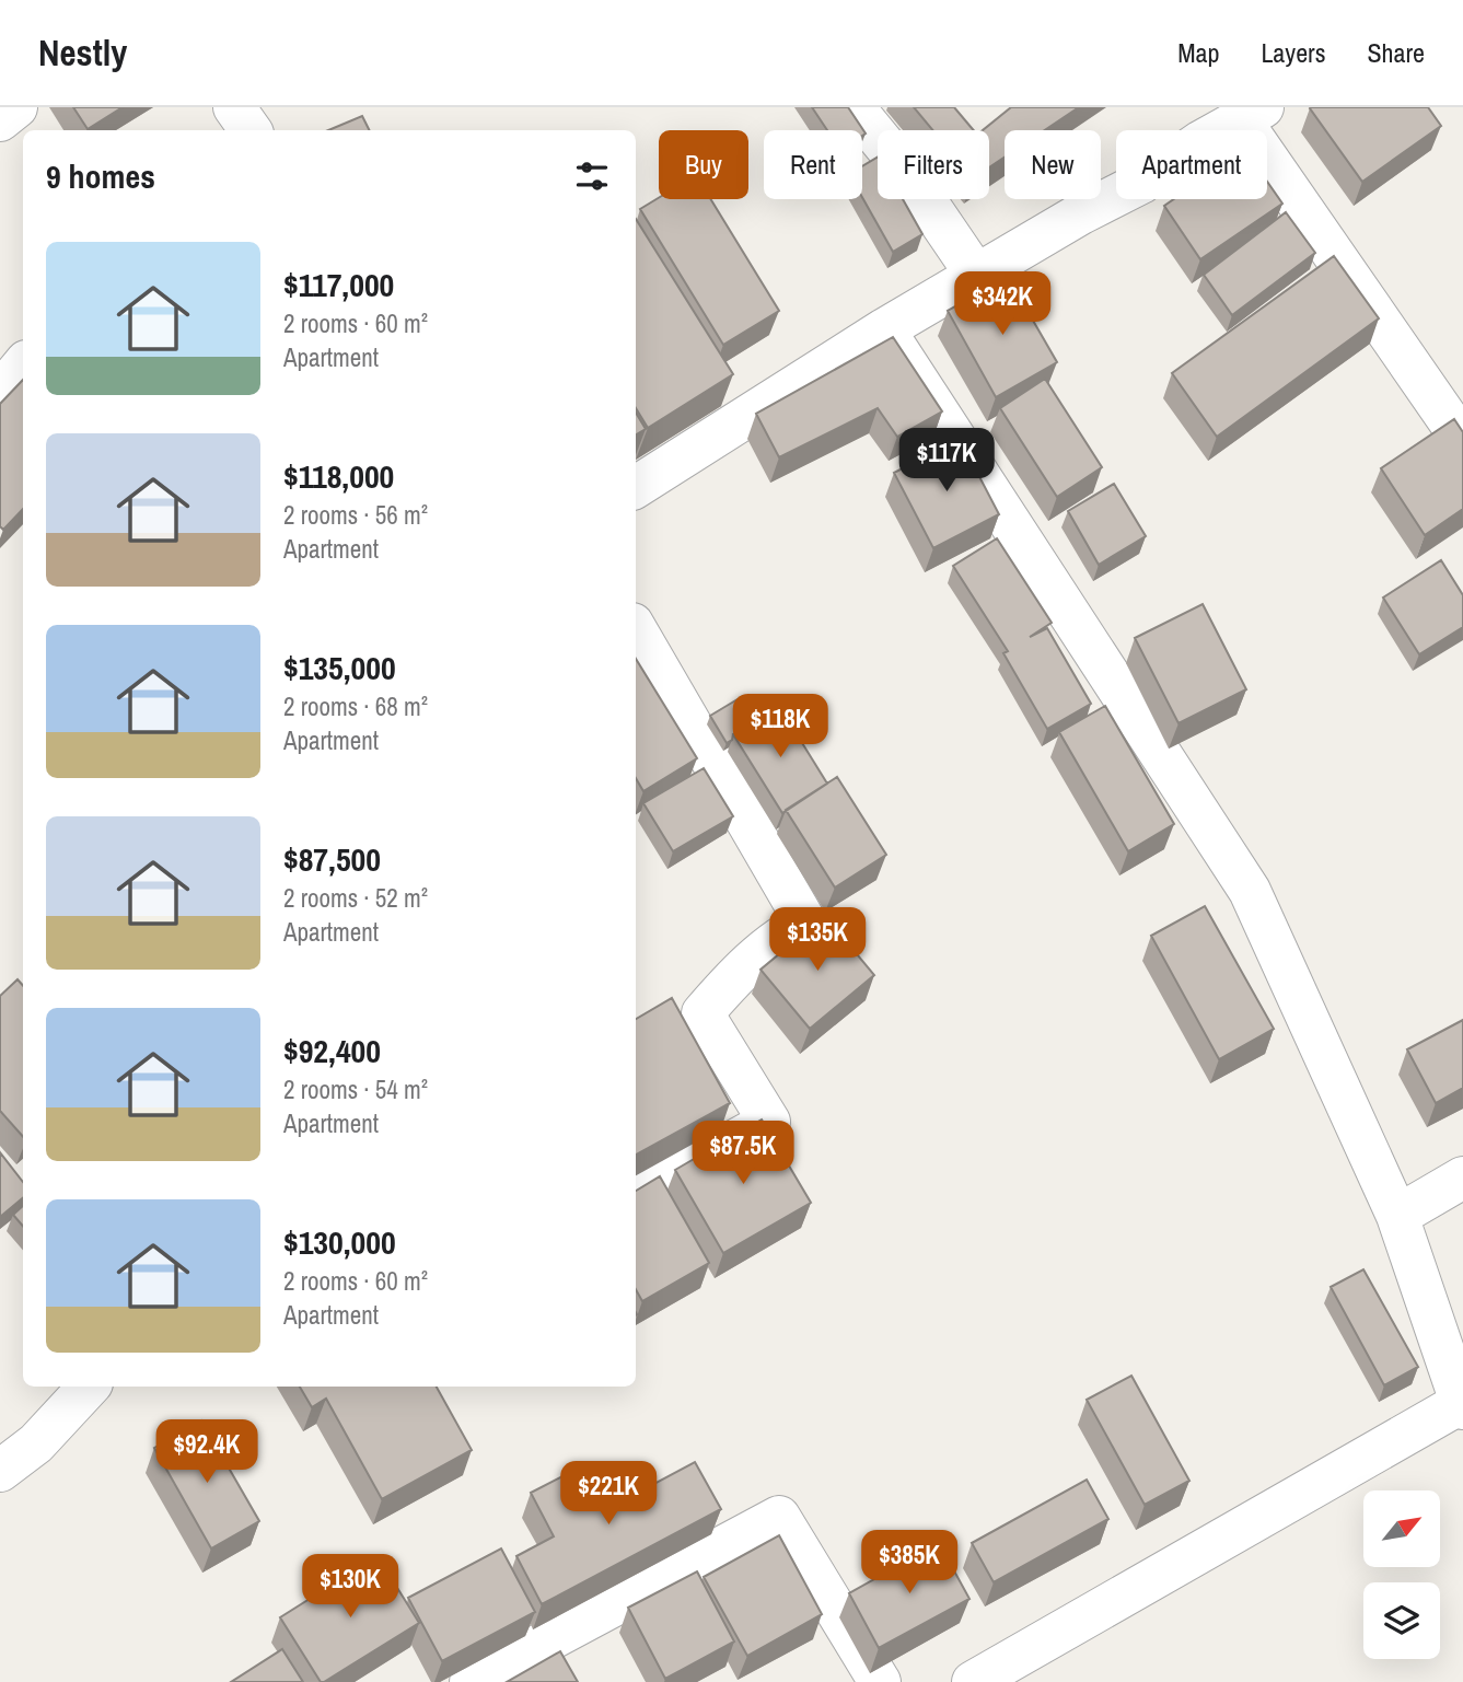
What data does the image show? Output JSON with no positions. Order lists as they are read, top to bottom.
{
  "north": "top right",
  "page": {
    "header": "Nestly",
    "nav": ["Map", "Layers", "Share"],
    "chip": [
      "Buy",
      "Rent",
      "Filters",
      "New",
      "Apartment"
    ],
    "heading": "9 homes",
    "list": [
      {
        "name": "$117,000",
        "note": "2 rooms · 60 m² · Apartment"
      },
      {
        "name": "$118,000",
        "note": "2 rooms · 56 m² · Apartment"
      },
      {
        "name": "$135,000",
        "note": "2 rooms · 68 m² · Apartment"
      },
      {
        "name": "$87,500",
        "note": "2 rooms · 52 m² · Apartment"
      },
      {
        "name": "$92,400",
        "note": "2 rooms · 54 m² · Apartment"
      },
      {
        "name": "$130,000",
        "note": "2 rooms · 60 m² · Apartment"
      }
    ],
    "price": [
      "$342K",
      "$117K",
      "$118K",
      "$135K",
      "$87.5K",
      "$92.4K",
      "$221K",
      "$385K",
      "$130K"
    ]
  }
}
